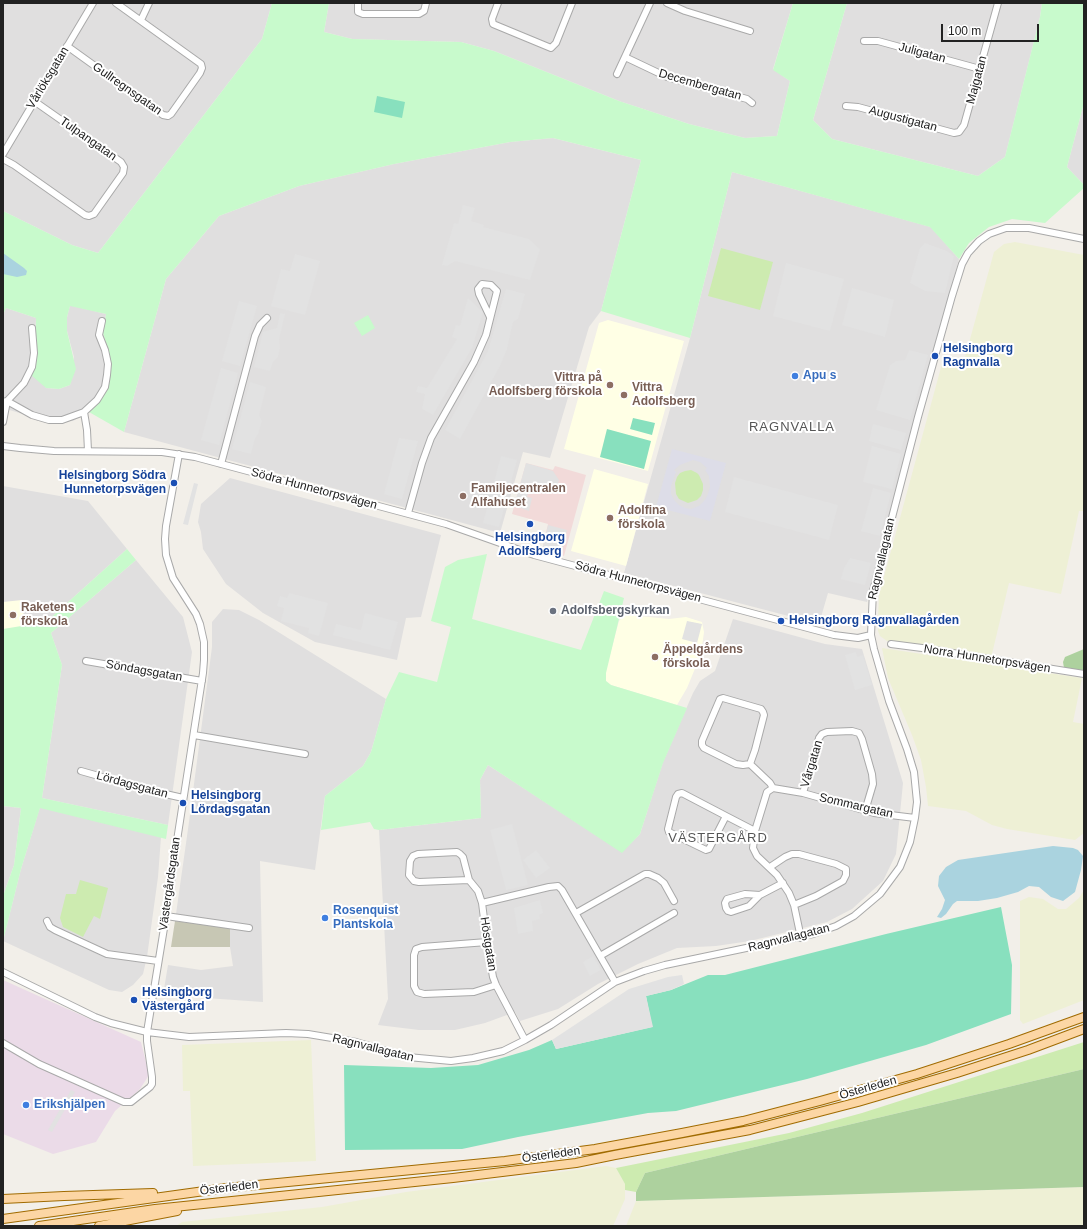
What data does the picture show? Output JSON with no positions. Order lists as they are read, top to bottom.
{
  "streets": {
    "main road": ["Österleden"],
    "street": [
      "Juligatan",
      "Vårlöksgatan",
      "Majgatan",
      "Decembergatan",
      "Gullregnsgatan",
      "Augustigatan",
      "Tulpangatan",
      "Södra Hunnetorpsvägen",
      "Ragnvallagatan",
      "Norra Hunnetorpsvägen",
      "Söndagsgatan",
      "Vårgatan",
      "Lördagsgatan",
      "Sommargatan",
      "Västergårdsgatan",
      "Höstgatan"
    ]
  },
  "crossings": [
    ["Juligatan", "Majgatan"],
    ["Vårlöksgatan", "Gullregnsgatan"],
    ["Vårlöksgatan", "Tulpangatan"],
    ["Majgatan", "Augustigatan"],
    ["Södra Hunnetorpsvägen", "Ragnvallagatan"],
    ["Södra Hunnetorpsvägen", "Västergårdsgatan"],
    ["Ragnvallagatan", "Sommargatan"],
    ["Ragnvallagatan", "Västergårdsgatan"],
    ["Ragnvallagatan", "Höstgatan"],
    ["Söndagsgatan", "Västergårdsgatan"],
    ["Vårgatan", "Sommargatan"],
    ["Lördagsgatan", "Västergårdsgatan"]
  ],
  "districts": ["RAGNVALLA", "VÄSTERGÅRD"],
  "places": [
    "Helsingborg Ragnvalla",
    "Apu s",
    "Vittra på Adolfsberg förskola",
    "Vittra Adolfsberg",
    "Helsingborg Södra Hunnetorpsvägen",
    "Familjecentralen Alfahuset",
    "Adolfina förskola",
    "Helsingborg Adolfsberg",
    "Adolfsbergskyrkan",
    "Raketens förskola",
    "Helsingborg Ragnvallagården",
    "Äppelgårdens förskola",
    "Helsingborg Lördagsgatan",
    "Rosenquist Plantskola",
    "Helsingborg Västergård",
    "Erikshjälpen"
  ],
  "scale_bar": "100 m"
}
